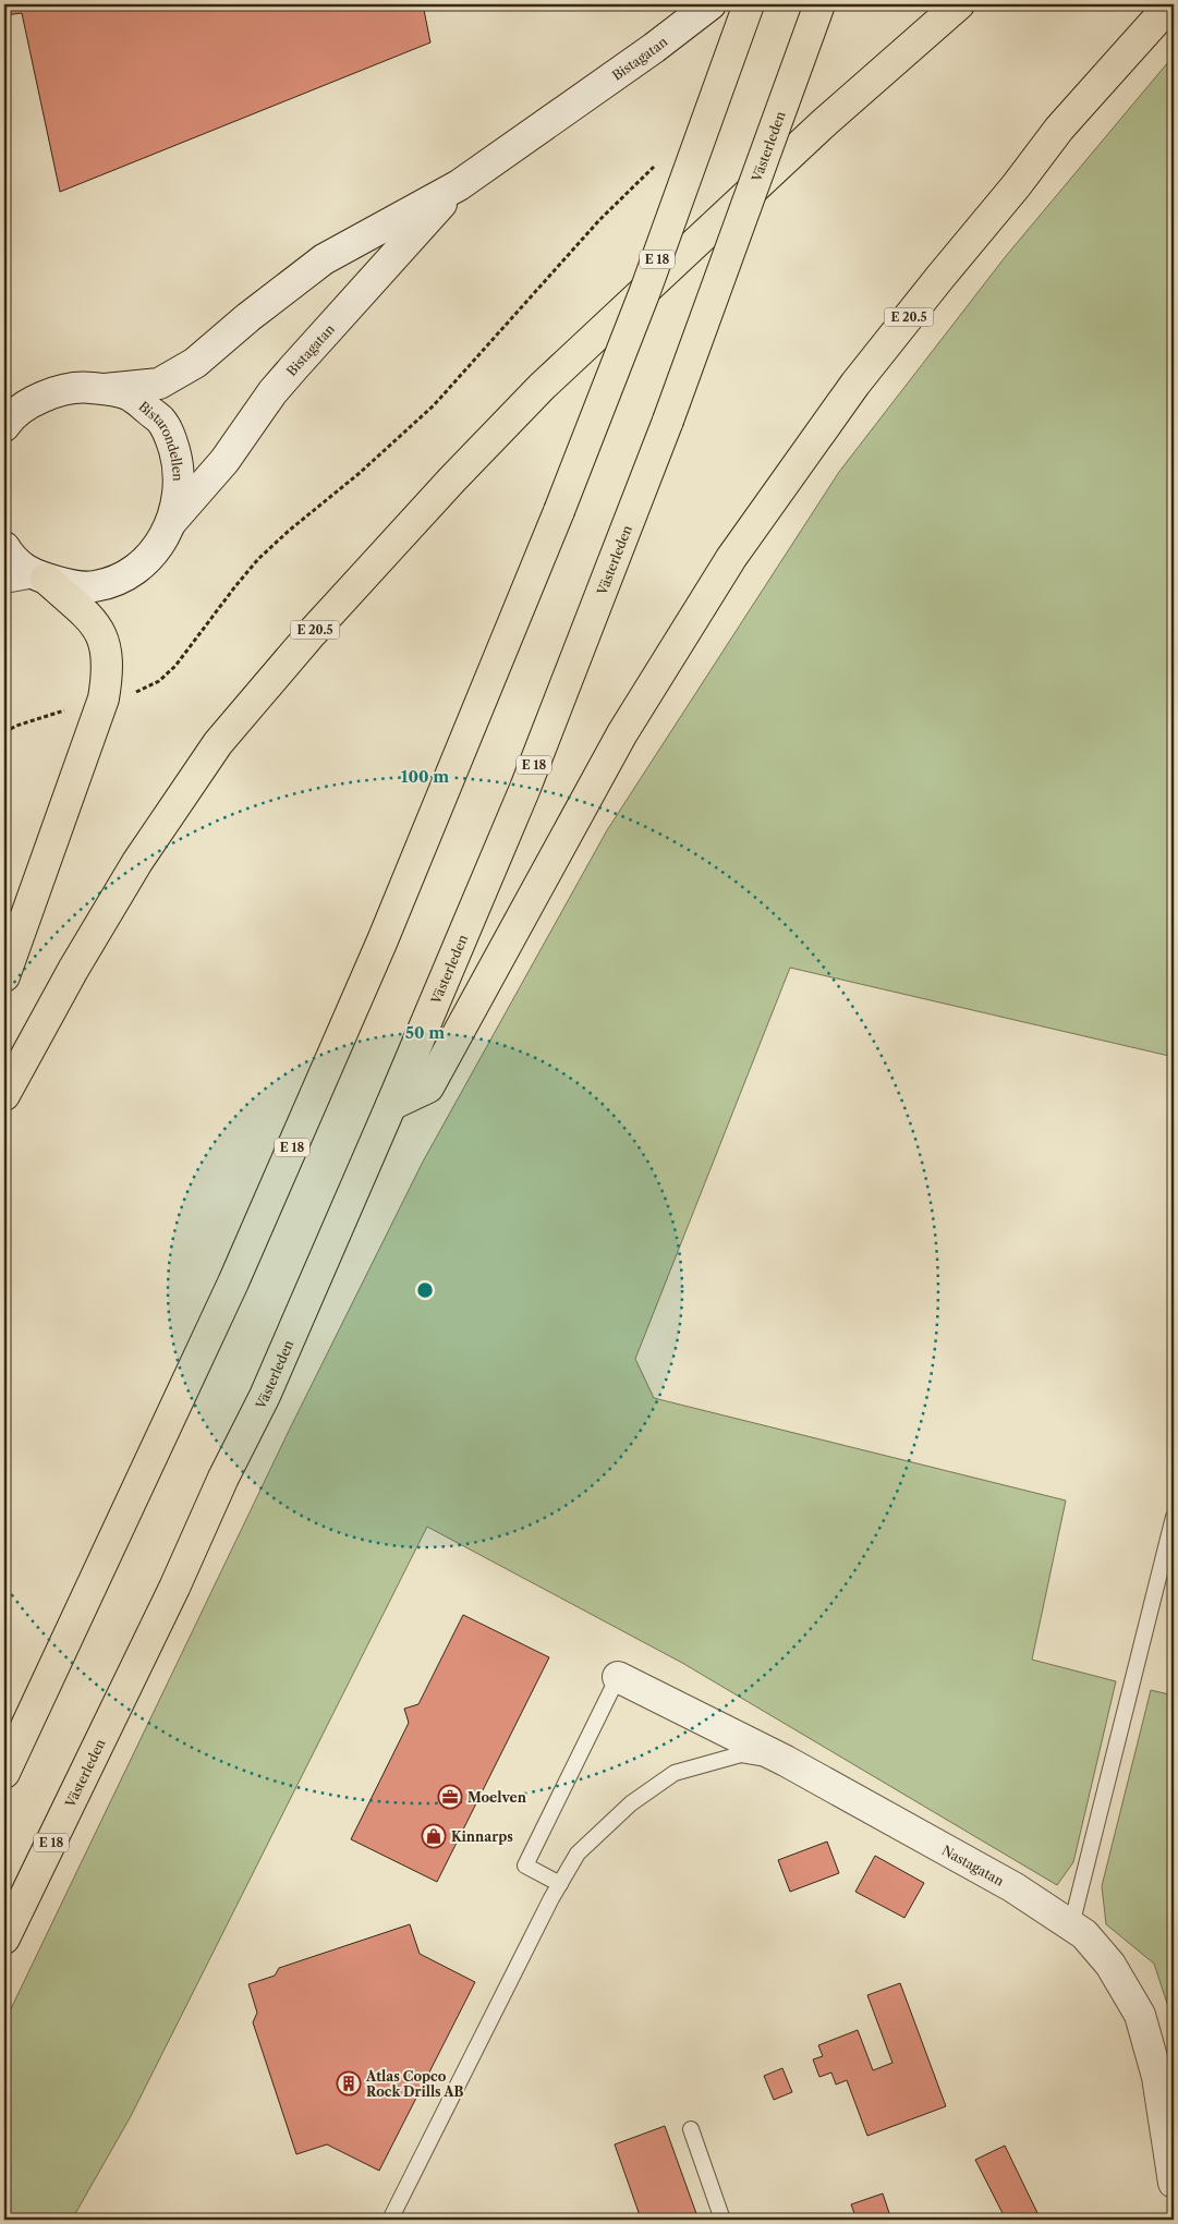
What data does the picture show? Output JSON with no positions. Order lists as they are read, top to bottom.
{
  "streets": {
    "highway": ["Västerleden", "E 18", "E 20.5"],
    "main road": ["Bistagatan", "Bistarondellen", "Nastagatan"]
  },
  "crossings": [
    ["Bistagatan", "Bistarondellen"],
    ["Västerleden", "E 20.5"]
  ],
  "places": {
    "office": ["Moelven"],
    "shop": ["Kinnarps"],
    "building": ["Atlas Copco Rock Drills AB"]
  },
  "rings": ["100 m", "50 m"]
}
